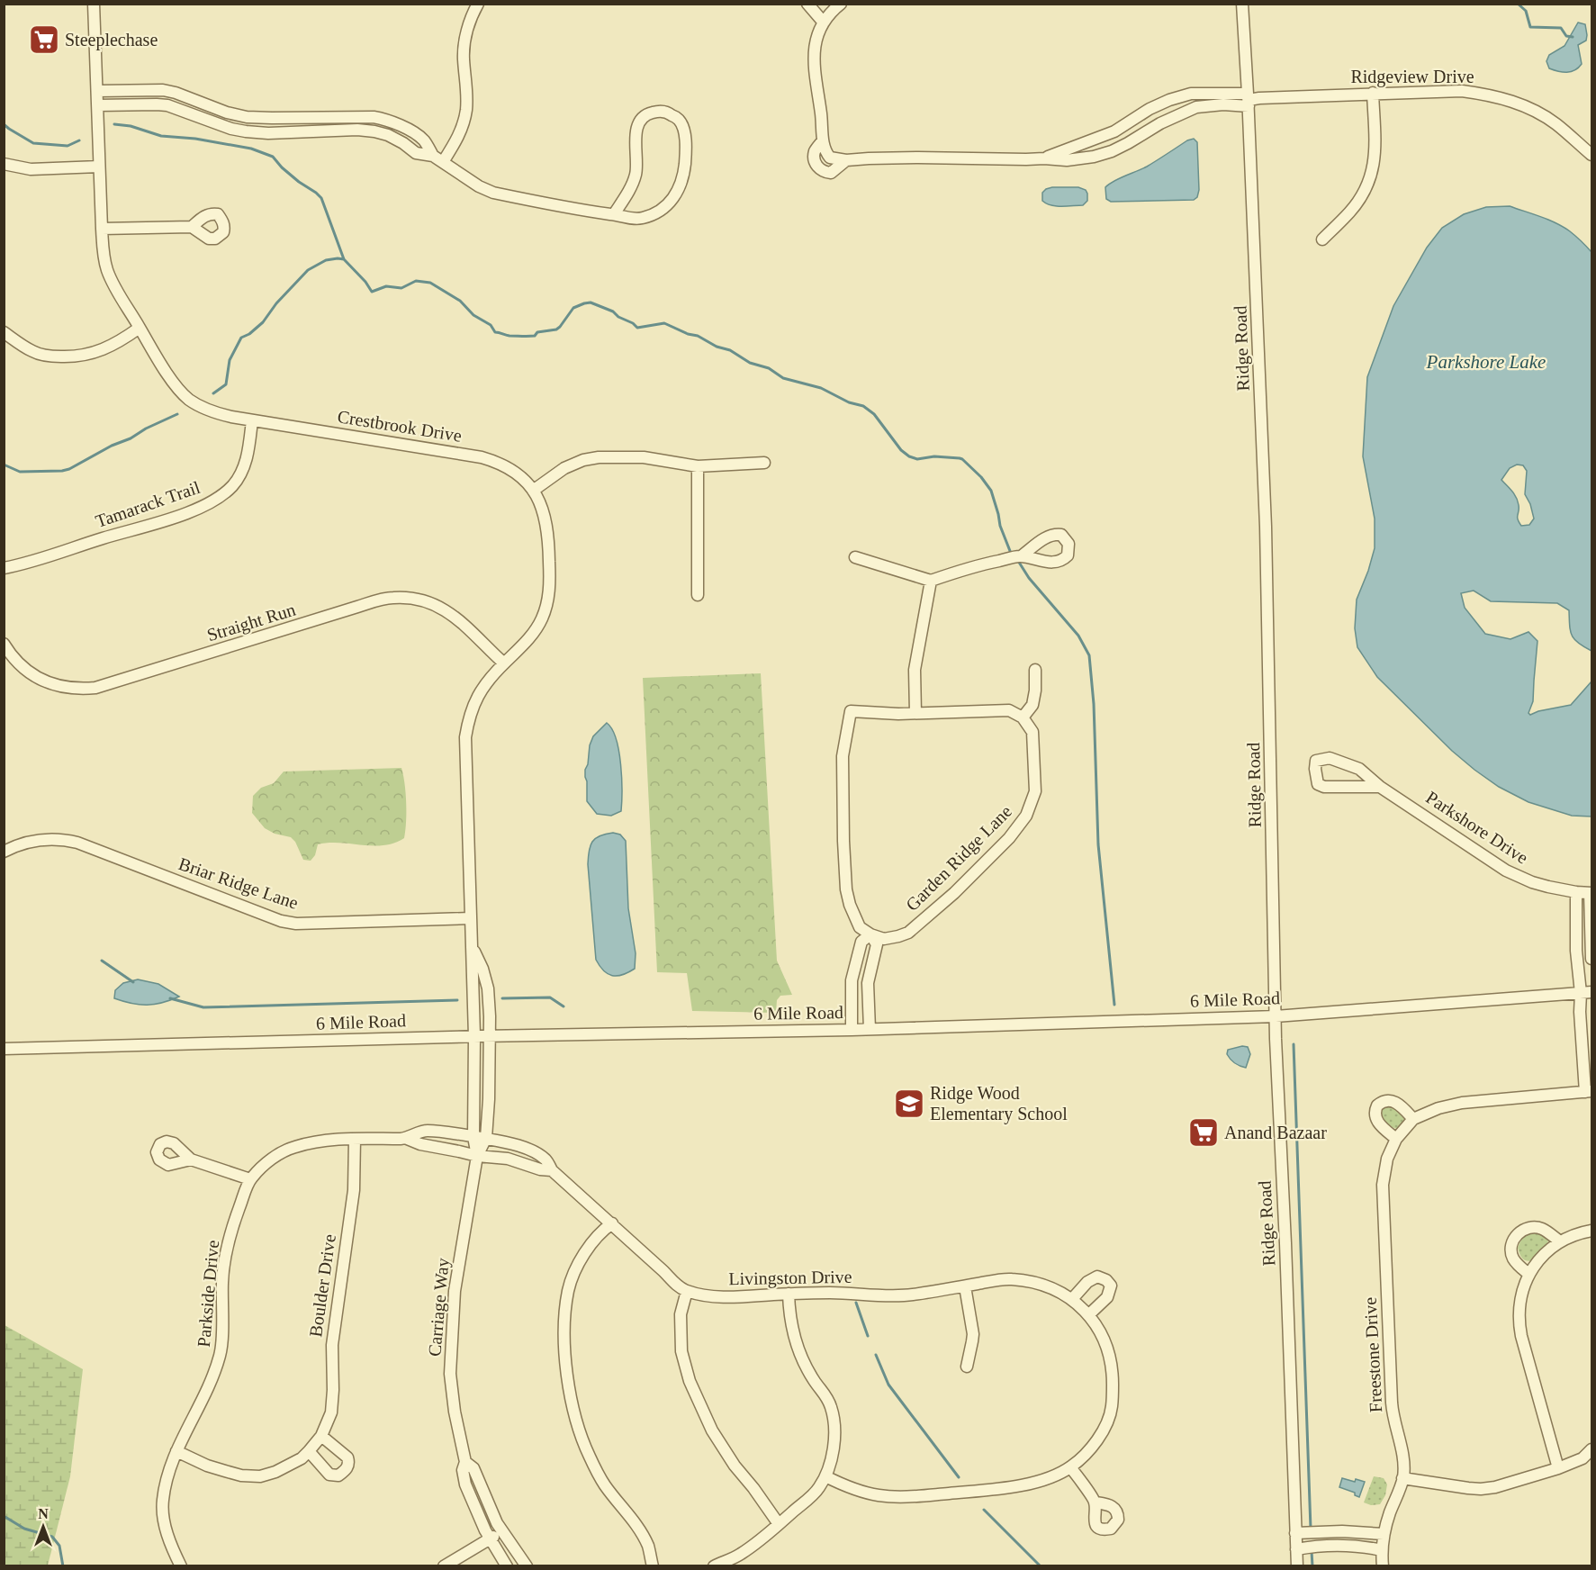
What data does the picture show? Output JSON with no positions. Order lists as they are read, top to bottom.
{
  "streets": {
    "street": [
      "Ridgeview Drive",
      "Ridge Road",
      "Crestbrook Drive",
      "Tamarack Trail",
      "Straight Run",
      "Parkshore Drive",
      "Garden Ridge Lane",
      "Briar Ridge Lane",
      "6 Mile Road",
      "Livingston Drive",
      "Boulder Drive",
      "Parkside Drive",
      "Carriage Way",
      "Freestone Drive"
    ]
  },
  "crossings": [
    ["Ridgeview Drive", "Ridge Road"],
    ["Ridge Road", "6 Mile Road"],
    ["Crestbrook Drive", "Tamarack Trail"],
    ["Crestbrook Drive", "Straight Run"],
    ["Crestbrook Drive", "Briar Ridge Lane"],
    ["Crestbrook Drive", "6 Mile Road"],
    ["Crestbrook Drive", "Carriage Way"],
    ["6 Mile Road", "Carriage Way"],
    ["Livingston Drive", "Parkside Drive"],
    ["Livingston Drive", "Carriage Way"],
    ["Boulder Drive", "Parkside Drive"],
    ["Parkside Drive", "Carriage Way"]
  ],
  "water": ["Parkshore Lake"],
  "places": {
    "supermarket": ["Steeplechase", "Anand Bazaar"],
    "school or university": ["Ridge Wood Elementary School"]
  },
  "north": "top"
}
